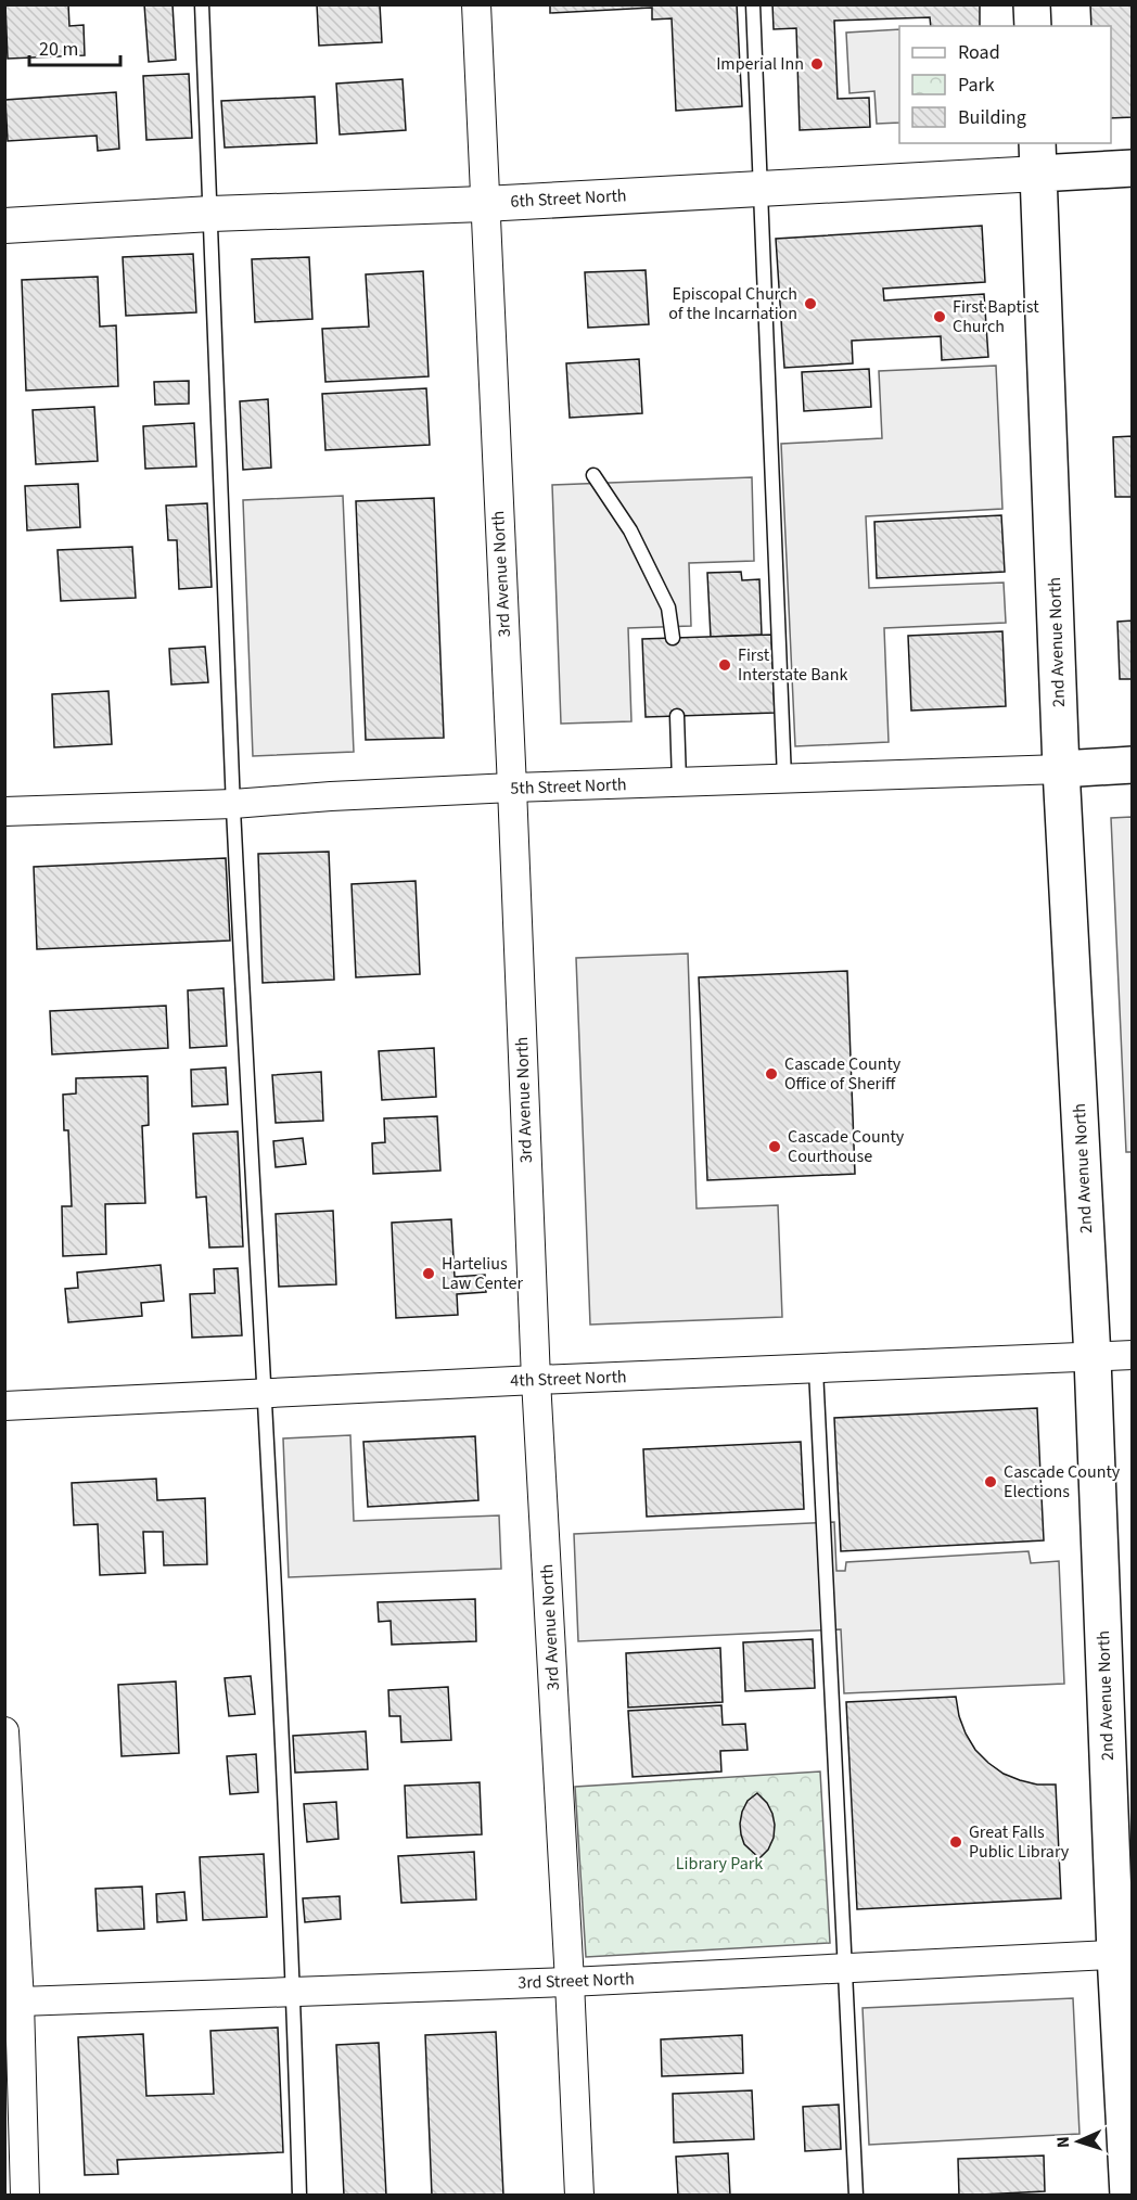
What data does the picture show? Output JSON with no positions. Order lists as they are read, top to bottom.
{
  "streets": {
    "main road": ["6th Street North", "2nd Avenue North", "5th Street North"],
    "street": ["3rd Avenue North", "4th Street North", "3rd Street North"]
  },
  "crossings": [
    ["6th Street North", "3rd Avenue North"],
    ["6th Street North", "2nd Avenue North"],
    ["3rd Avenue North", "5th Street North"],
    ["3rd Avenue North", "4th Street North"],
    ["3rd Avenue North", "3rd Street North"],
    ["2nd Avenue North", "5th Street North"],
    ["2nd Avenue North", "4th Street North"],
    ["2nd Avenue North", "3rd Street North"]
  ],
  "parks": ["Library Park"],
  "places": [
    "Imperial Inn",
    "Episcopal Church of the Incarnation",
    "First Baptist Church",
    "First Interstate Bank",
    "Cascade County Office of Sheriff",
    "Cascade County Courthouse",
    "Hartelius Law Center",
    "Cascade County Elections",
    "Great Falls Public Library"
  ],
  "legend": ["Road", "Park", "Building"],
  "scale_bar": "20 m",
  "north": "left"
}
